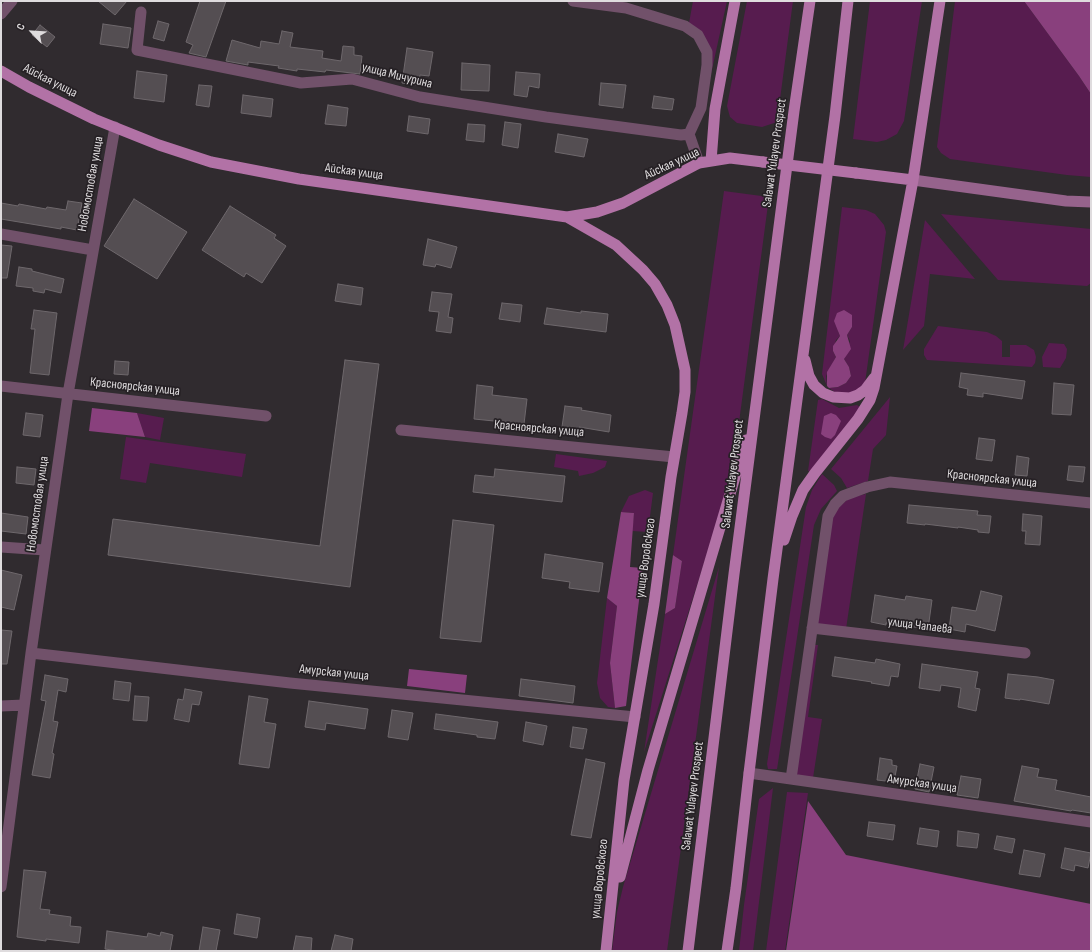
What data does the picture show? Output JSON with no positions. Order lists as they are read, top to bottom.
{
  "streets": {
    "main road": ["Айская улица", "Salawat Yulayev Prospect", "улица Воровского"],
    "street": [
      "улица Мичурина",
      "Новомостовая улица",
      "Красноярская улица",
      "улица Чапаева",
      "Амурская улица"
    ]
  },
  "crossings": [
    ["Айская улица", "Новомостовая улица"],
    ["Айская улица", "улица Воровского"],
    ["Новомостовая улица", "Красноярская улица"],
    ["Новомостовая улица", "Амурская улица"],
    ["Красноярская улица", "улица Воровского"],
    ["Красноярская улица", "улица Чапаева"],
    ["Красноярская улица", "Амурская улица"],
    ["улица Воровского", "Амурская улица"]
  ],
  "north": "top left"
}
